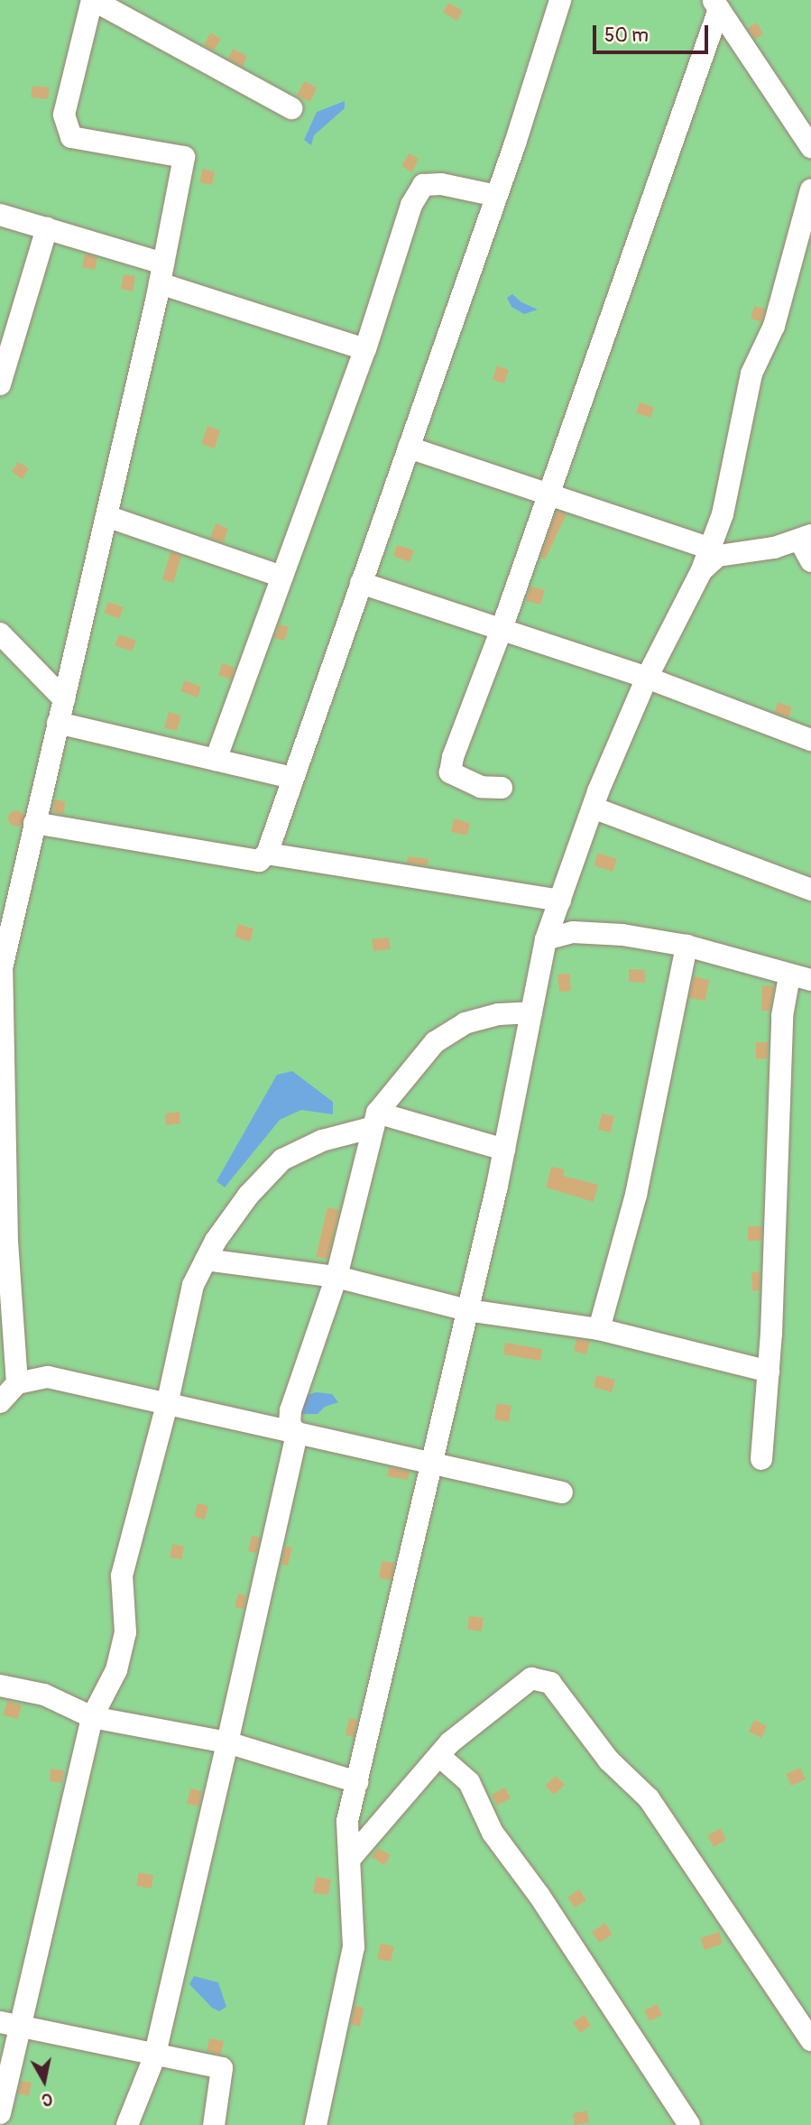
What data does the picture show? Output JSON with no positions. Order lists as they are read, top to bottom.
{
  "scale_bar": "50 m",
  "north": "bottom"
}
